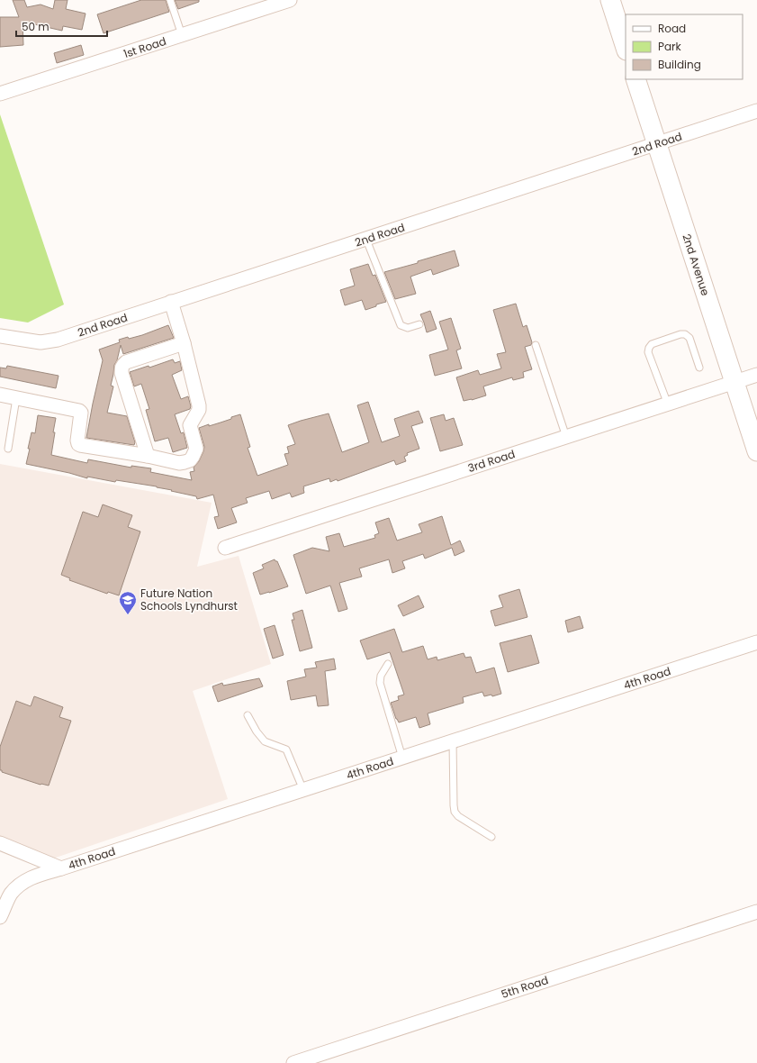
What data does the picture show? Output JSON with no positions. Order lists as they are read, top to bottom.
{
  "streets": {
    "street": [
      "1st Road",
      "2nd Road",
      "2nd Avenue",
      "3rd Road",
      "4th Road",
      "5th Road"
    ]
  },
  "crossings": [
    ["2nd Road", "2nd Avenue"],
    ["2nd Avenue", "3rd Road"]
  ],
  "places": {
    "school or university": ["Future Nation Schools Lyndhurst"]
  },
  "legend": ["Road", "Park", "Building"],
  "scale_bar": "50 m"
}
